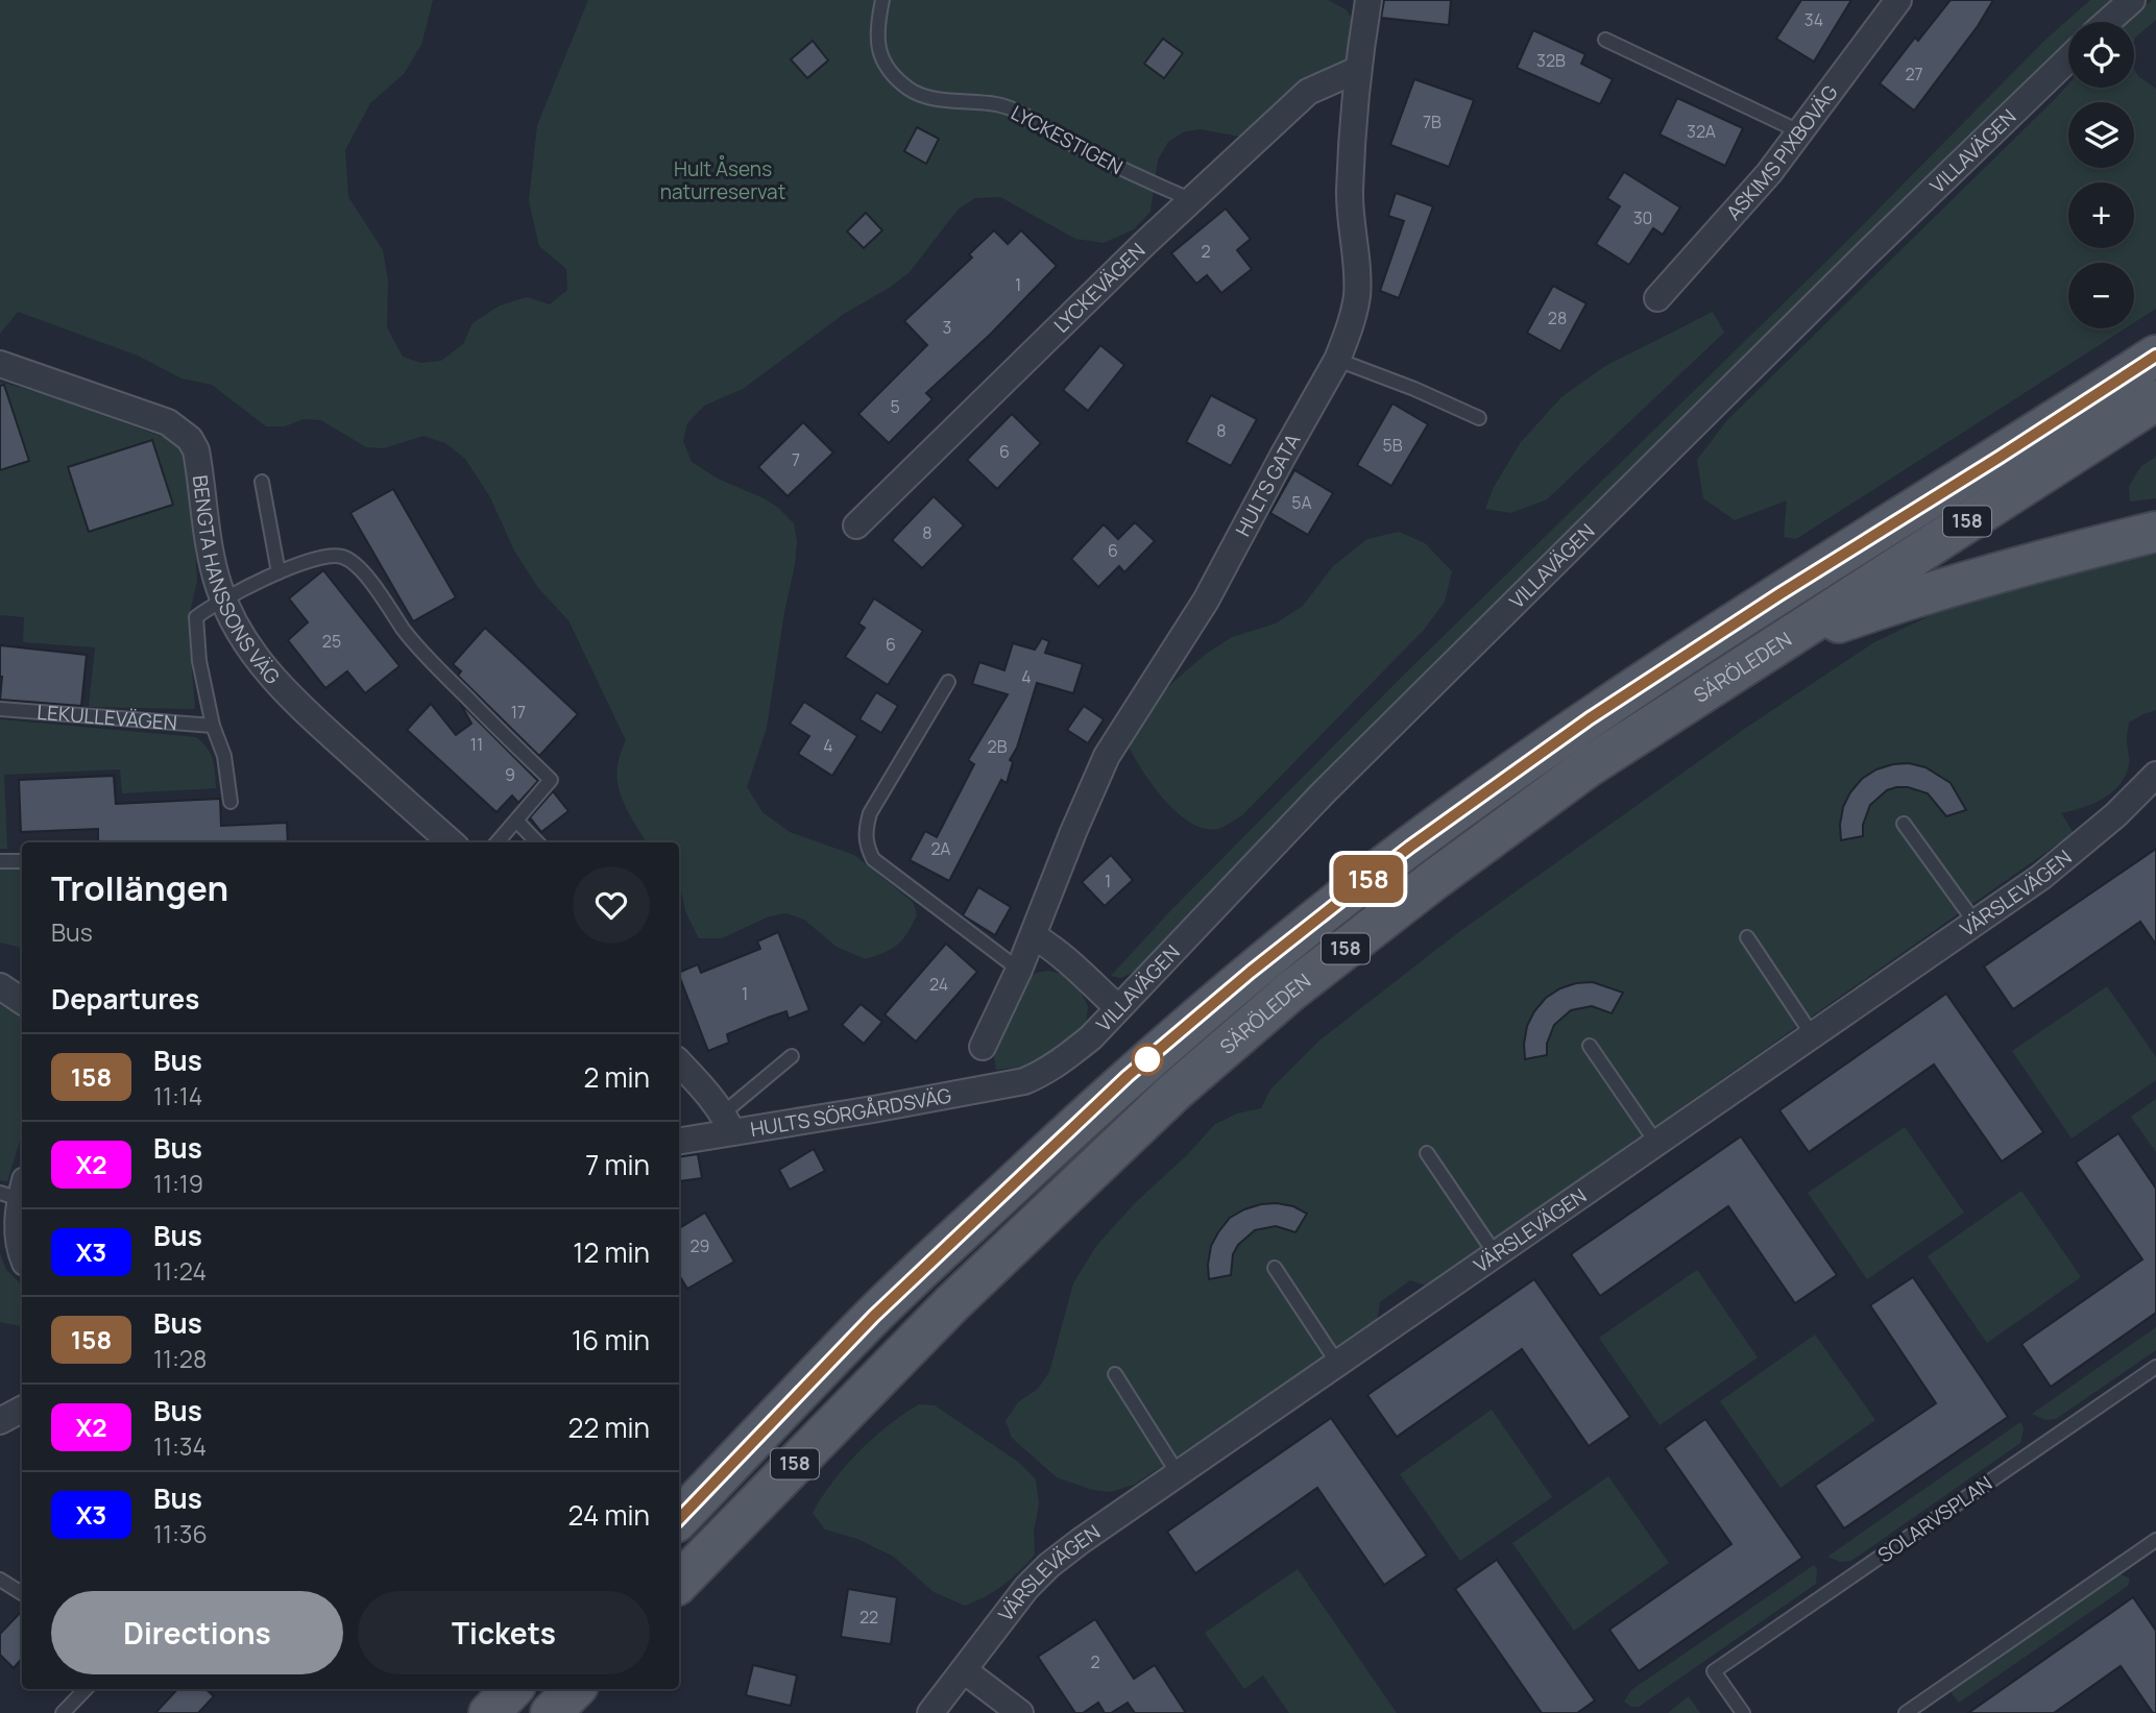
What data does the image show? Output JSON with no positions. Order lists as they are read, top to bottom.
{
  "streets": {
    "main road": ["158", "SÄRÖLEDEN"],
    "street": [
      "VILLAVÄGEN",
      "ASKIMS PIXBOVÄG",
      "LYCKEVÄGEN",
      "HULTS GATA",
      "BENGTA HANSSONS VÄG",
      "VÄRSLEVÄGEN",
      "HULTS SÖRGÅRDSVÄG"
    ],
    "lane": ["LYCKESTIGEN", "LEKULLEVÄGEN", "SOLARVSPLAN"]
  },
  "crossings": [
    ["LYCKESTIGEN", "LYCKEVÄGEN"],
    ["VILLAVÄGEN", "HULTS SÖRGÅRDSVÄG"],
    ["LYCKEVÄGEN", "HULTS GATA"],
    ["158", "SÄRÖLEDEN"]
  ],
  "parks": ["Hult Åsens naturreservat"],
  "lines": ["bus line 158"],
  "house_numbers": [
    "34",
    "32B",
    "27",
    "7B",
    "32A",
    "30",
    "2",
    "1",
    "28",
    "3",
    "5",
    "8",
    "5B",
    "6",
    "7",
    "5A",
    "8",
    "6",
    "25",
    "6",
    "4",
    "17",
    "11",
    "4",
    "2B",
    "9",
    "2A",
    "1",
    "24",
    "1",
    "29",
    "22",
    "2"
  ],
  "page": {
    "on_map": "158",
    "map_buttons": ["+", "−"],
    "heading": [
      ["Trollängen", "Bus"],
      "Departures"
    ],
    "list": [
      {
        "mark": "158",
        "name": "Bus",
        "note": "11:14",
        "value": "2 min"
      },
      {
        "mark": "X2",
        "name": "Bus",
        "note": "11:19",
        "value": "7 min"
      },
      {
        "mark": "X3",
        "name": "Bus",
        "note": "11:24",
        "value": "12 min"
      },
      {
        "mark": "158",
        "name": "Bus",
        "note": "11:28",
        "value": "16 min"
      },
      {
        "mark": "X2",
        "name": "Bus",
        "note": "11:34",
        "value": "22 min"
      },
      {
        "mark": "X3",
        "name": "Bus",
        "note": "11:36",
        "value": "24 min"
      }
    ],
    "buttons": ["Directions", "Tickets"]
  }
}
